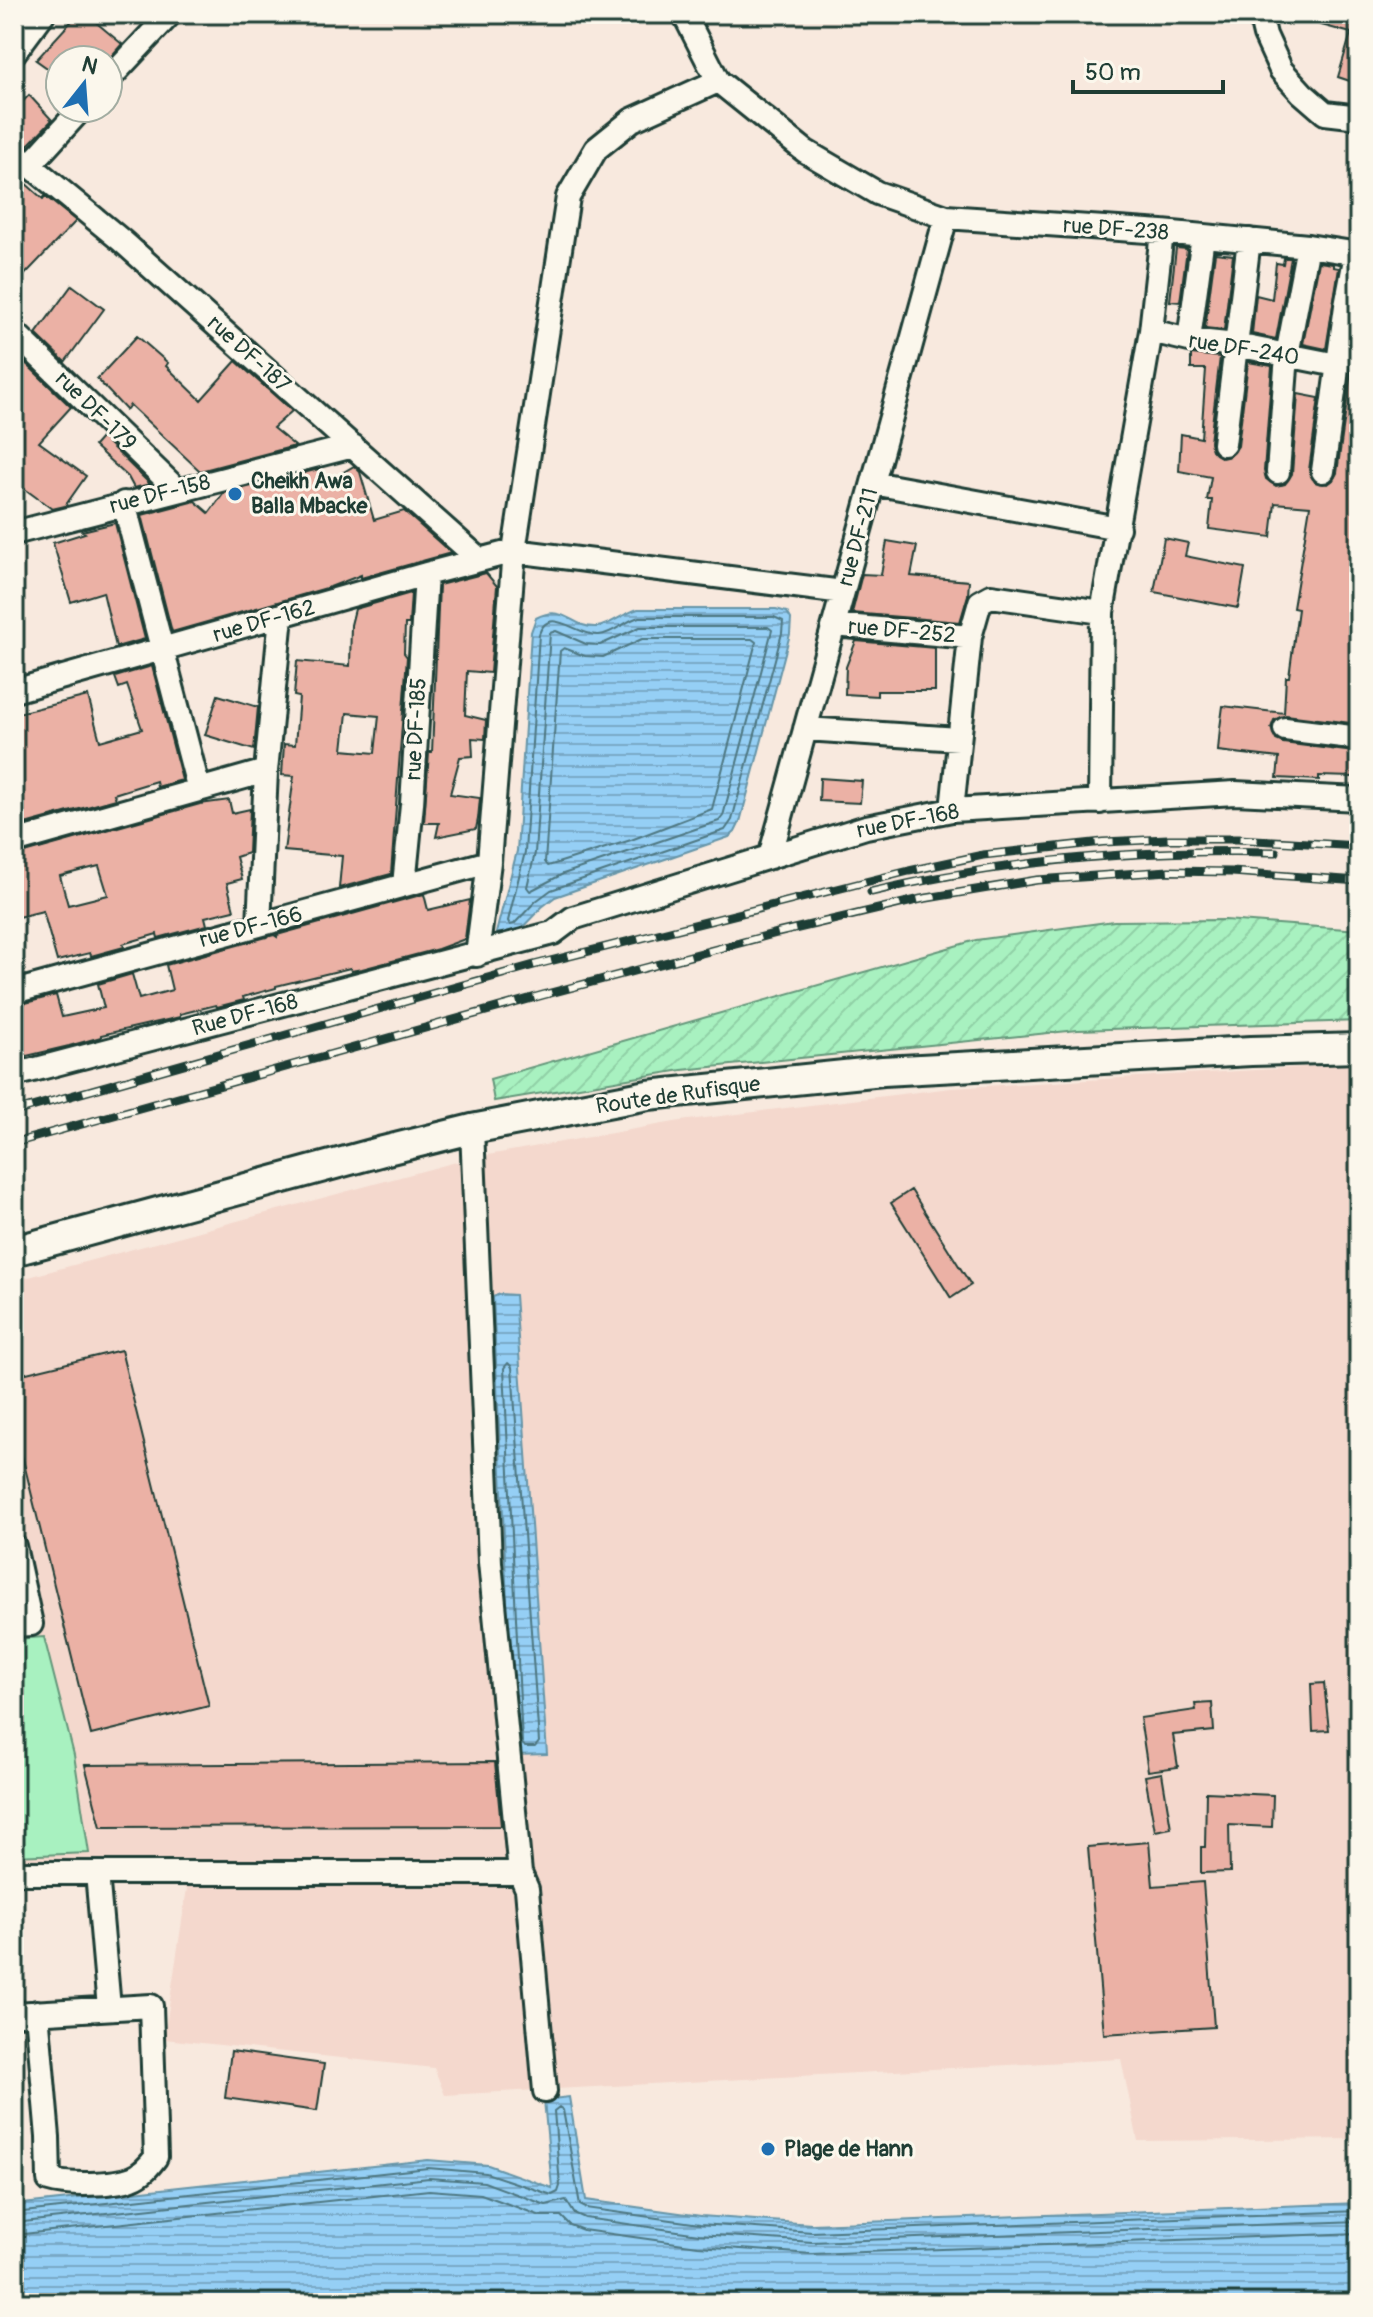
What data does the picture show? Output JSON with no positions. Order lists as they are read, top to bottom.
{
  "streets": {
    "main road": ["Route de Rufisque"],
    "street": [
      "rue DF-238",
      "rue DF-240",
      "rue DF-187",
      "rue DF-179",
      "rue DF-158",
      "rue DF-211",
      "rue DF-162",
      "rue DF-252",
      "rue DF-185",
      "rue DF-168",
      "rue DF-166",
      "Rue DF-168"
    ]
  },
  "crossings": [
    ["rue DF-238", "rue DF-211"],
    ["rue DF-187", "rue DF-158"],
    ["rue DF-187", "rue DF-162"],
    ["rue DF-179", "rue DF-158"],
    ["rue DF-211", "rue DF-252"],
    ["rue DF-211", "rue DF-168"],
    ["rue DF-162", "rue DF-185"],
    ["rue DF-185", "rue DF-166"],
    ["rue DF-168", "Rue DF-168"]
  ],
  "places": ["Cheikh Awa Balla Mbacke", "Plage de Hann"],
  "scale_bar": "50 m",
  "north": "top"
}
